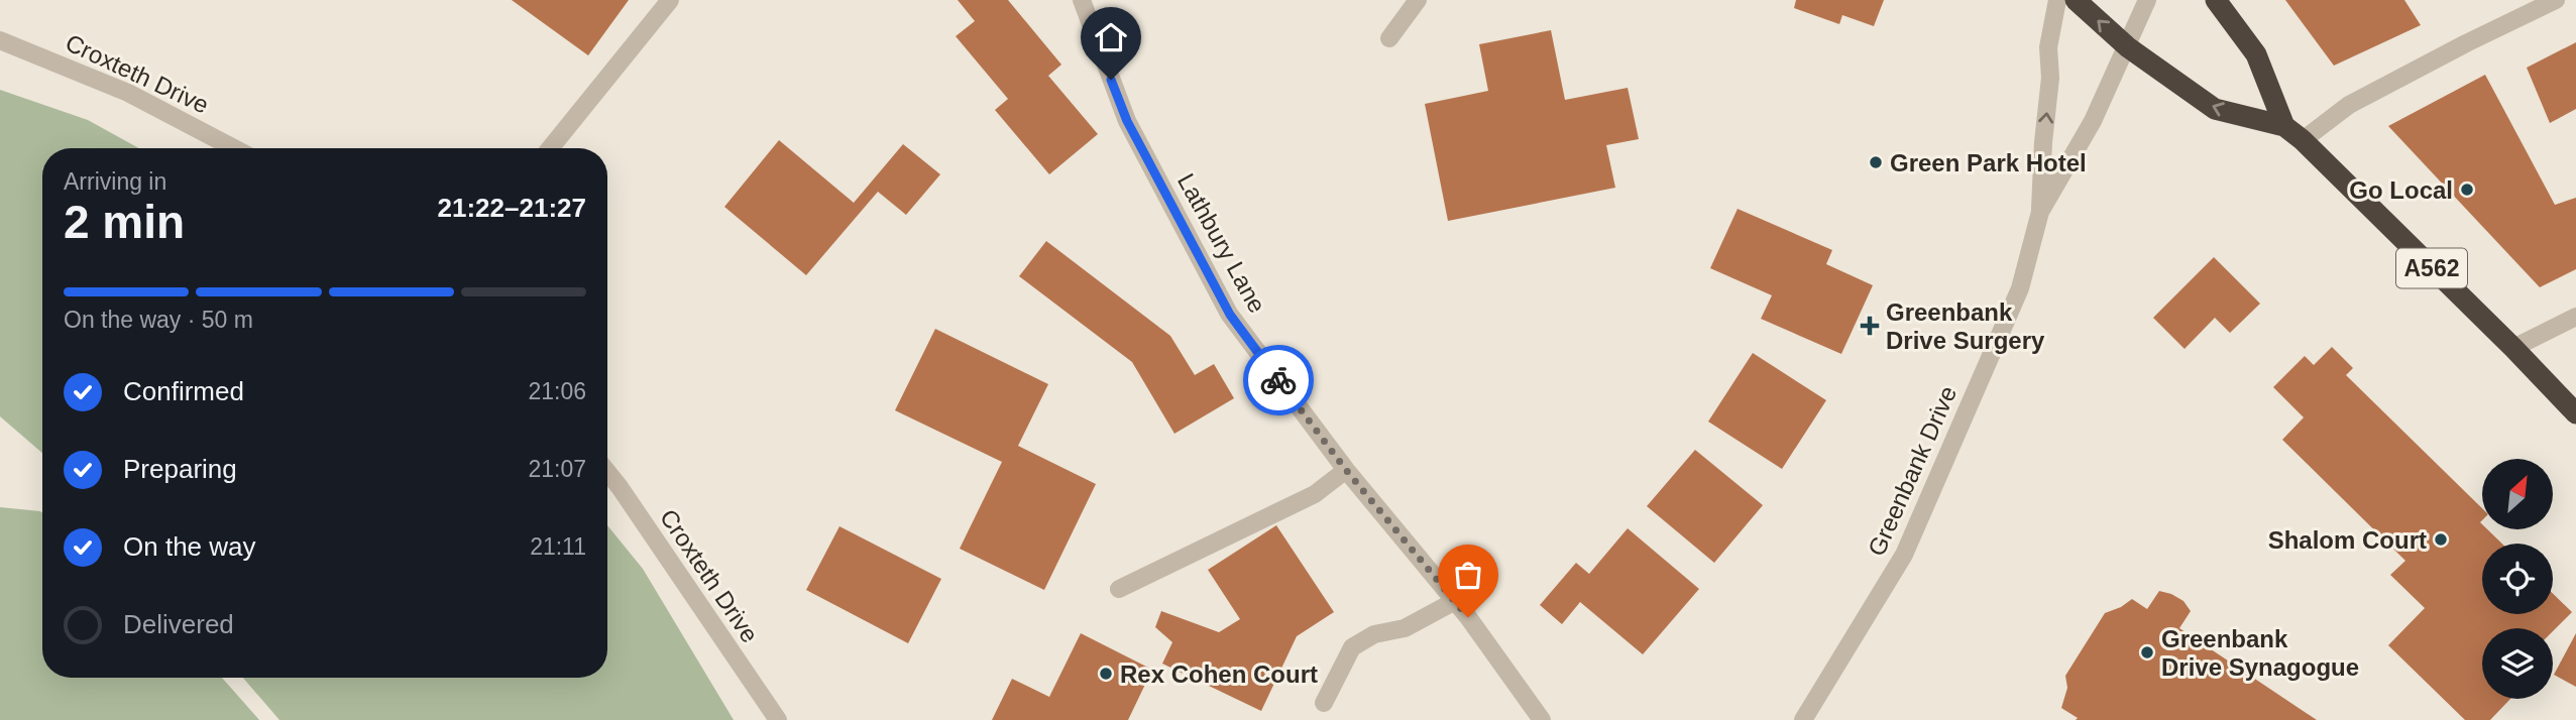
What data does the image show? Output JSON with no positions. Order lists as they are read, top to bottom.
{
  "streets": {
    "highway": ["A562"],
    "street": ["Croxteth Drive", "Lathbury Lane", "Greenbank Drive"]
  },
  "crossings": [
    ["A562", "Greenbank Drive"]
  ],
  "places": {
    "other": [
      "Green Park Hotel",
      "Go Local",
      "Shalom Court",
      "Greenbank Drive Synagogue",
      "Rex Cohen Court"
    ],
    "health": ["Greenbank Drive Surgery"]
  },
  "north": "top right",
  "page": {
    "heading": ["2 min", "Arriving in", "21:22–21:27"],
    "bar": "On the way · 50 m",
    "list": [
      ["Confirmed", "21:06"],
      ["Preparing", "21:07"],
      ["On the way", "21:11"],
      "Delivered"
    ]
  }
}
